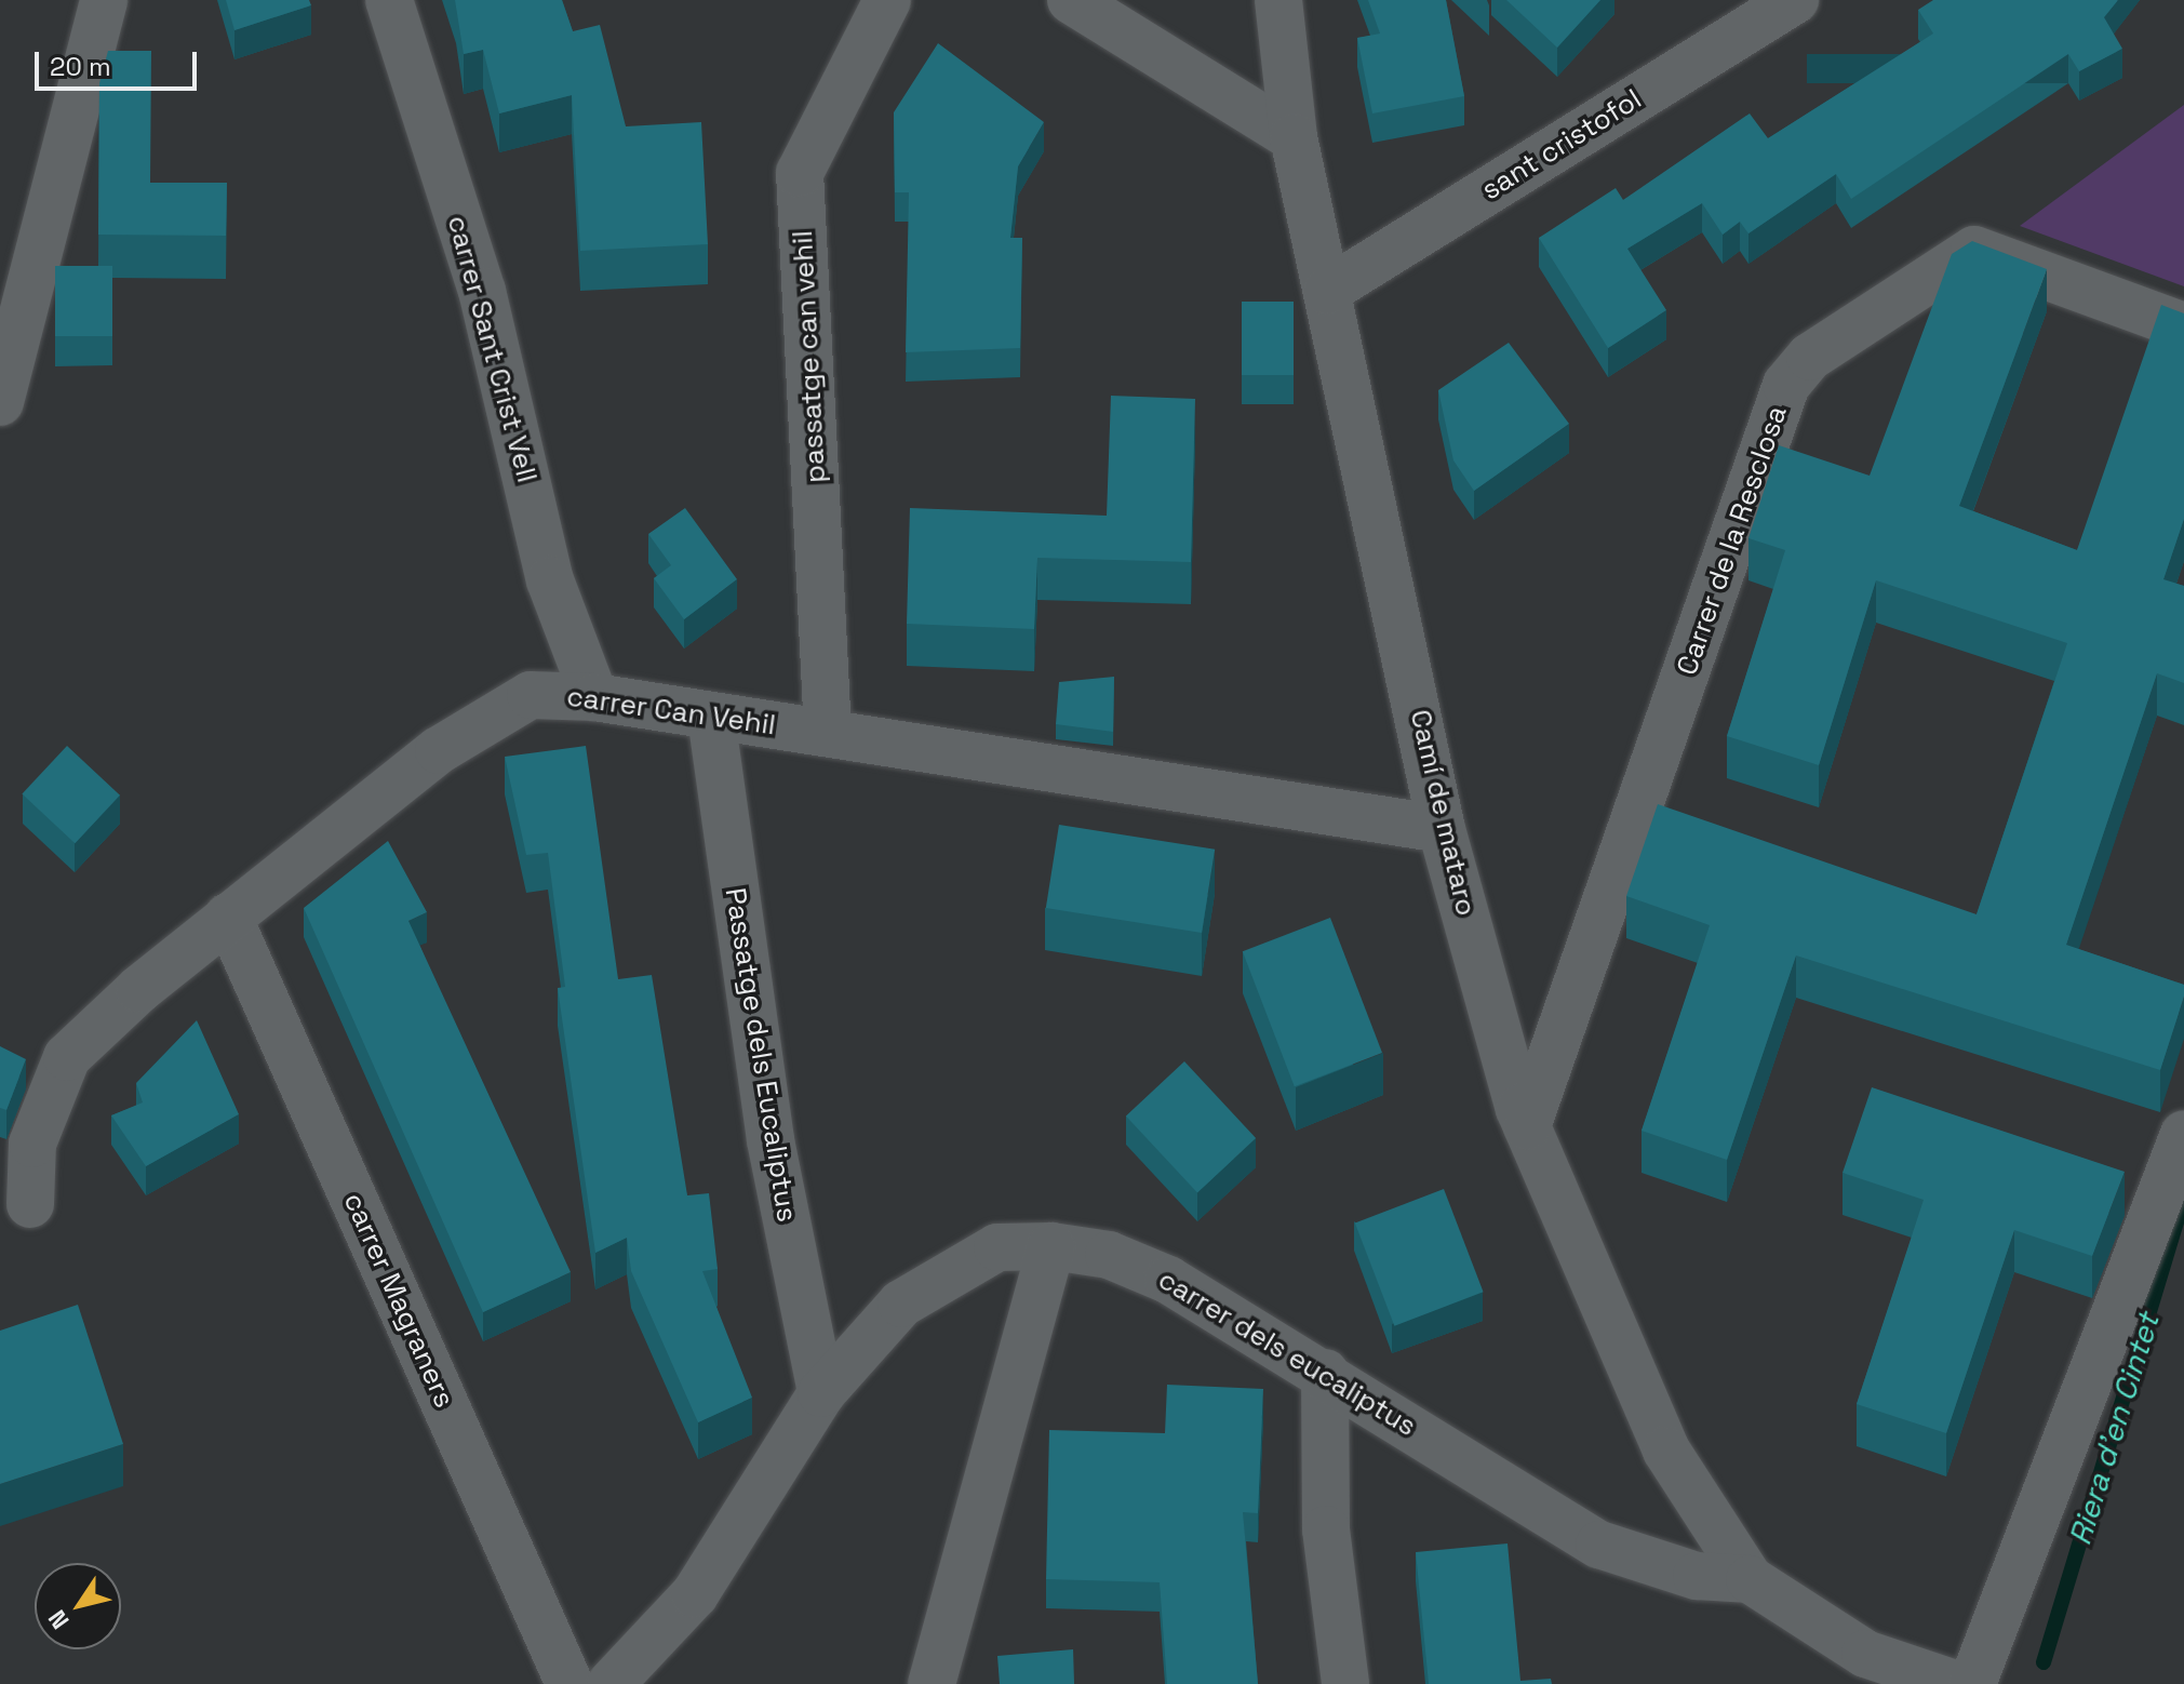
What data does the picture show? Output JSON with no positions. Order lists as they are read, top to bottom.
{
  "streets": {
    "street": [
      "sant cristofol",
      "carrer Sant Crist Vell",
      "passatge can vehil",
      "Carrer de la Resclosa",
      "carrer Can Vehil",
      "Camí de mataro",
      "Passatge dels Eucaliptus",
      "carrer Magraners",
      "carrer dels eucaliptus"
    ]
  },
  "crossings": [
    ["sant cristofol", "Camí de mataro"],
    ["carrer Sant Crist Vell", "carrer Can Vehil"],
    ["passatge can vehil", "carrer Can Vehil"],
    ["Carrer de la Resclosa", "Camí de mataro"],
    ["carrer Can Vehil", "Camí de mataro"],
    ["carrer Can Vehil", "Passatge dels Eucaliptus"],
    ["carrer Can Vehil", "carrer Magraners"],
    ["Camí de mataro", "carrer dels eucaliptus"],
    ["Passatge dels Eucaliptus", "carrer dels eucaliptus"]
  ],
  "water": ["Riera d'en Cintet"],
  "scale_bar": "20 m",
  "north": "bottom left"
}
